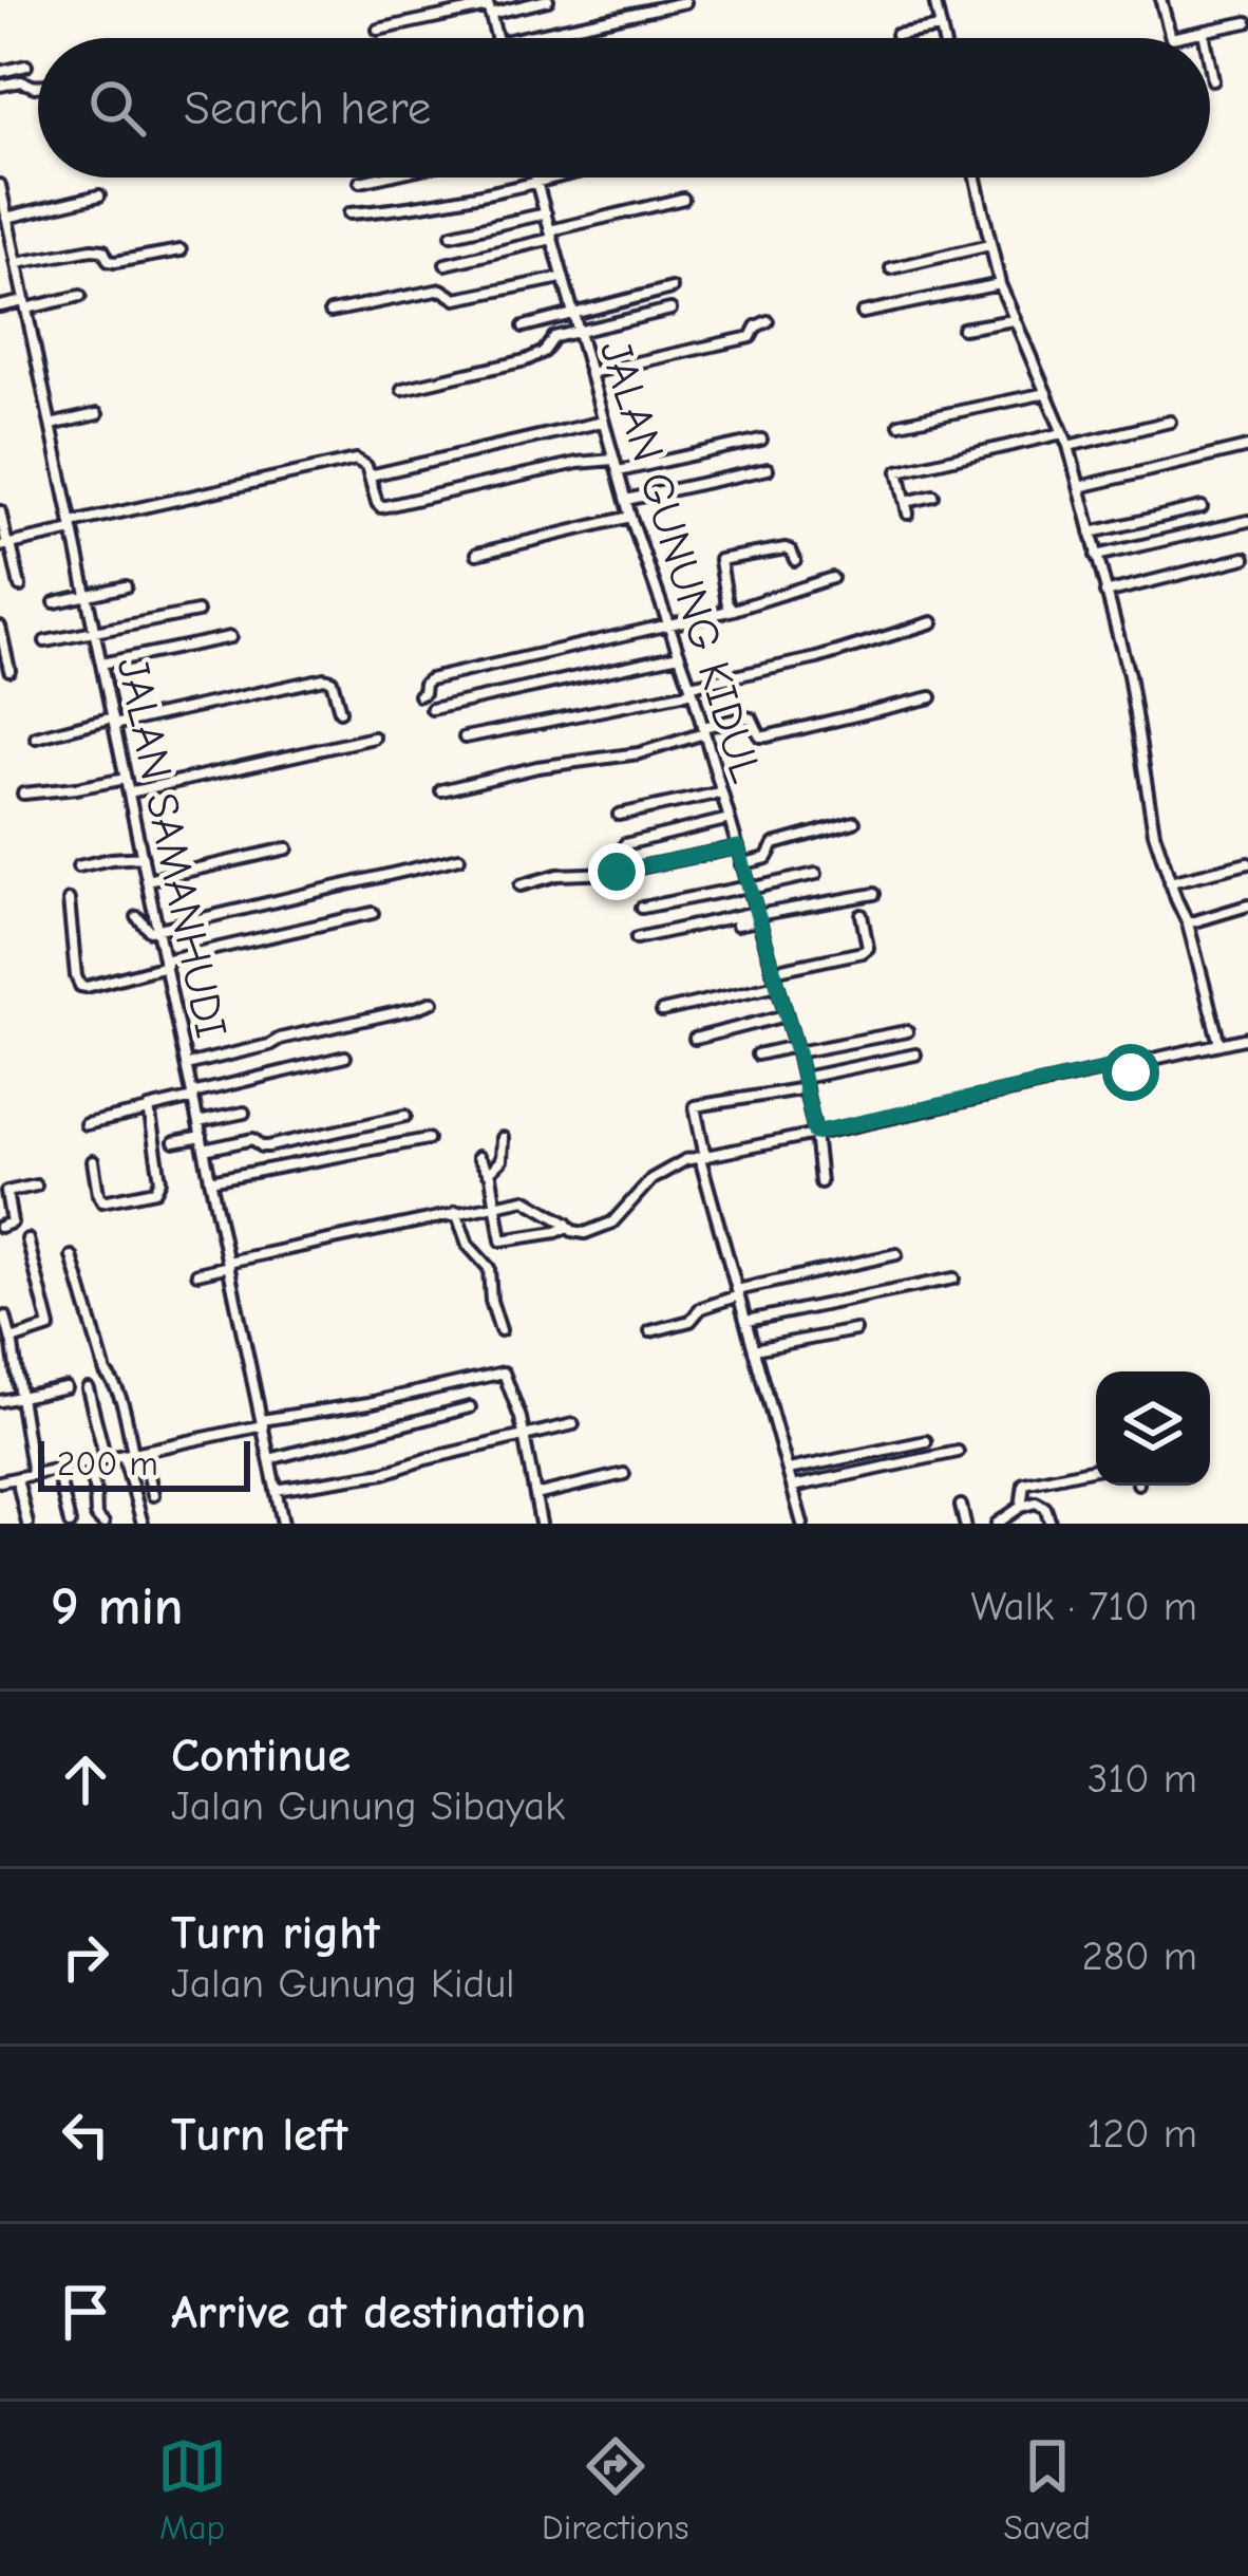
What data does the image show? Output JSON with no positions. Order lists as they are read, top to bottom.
{
  "streets": {
    "street": ["JALAN GUNUNG KIDUL", "JALAN SAMANHUDI"]
  },
  "scale_bar": "200 m",
  "page": {
    "search": "Search here",
    "scale": "200 m",
    "heading": ["9 min", "Walk · 710 m"],
    "list": [
      ["Continue", "Jalan Gunung Sibayak", "310 m"],
      ["Turn right", "Jalan Gunung Kidul", "280 m"],
      ["Turn left", "120 m"],
      "Arrive at destination"
    ],
    "nav": ["Map", "Directions", "Saved"]
  }
}
